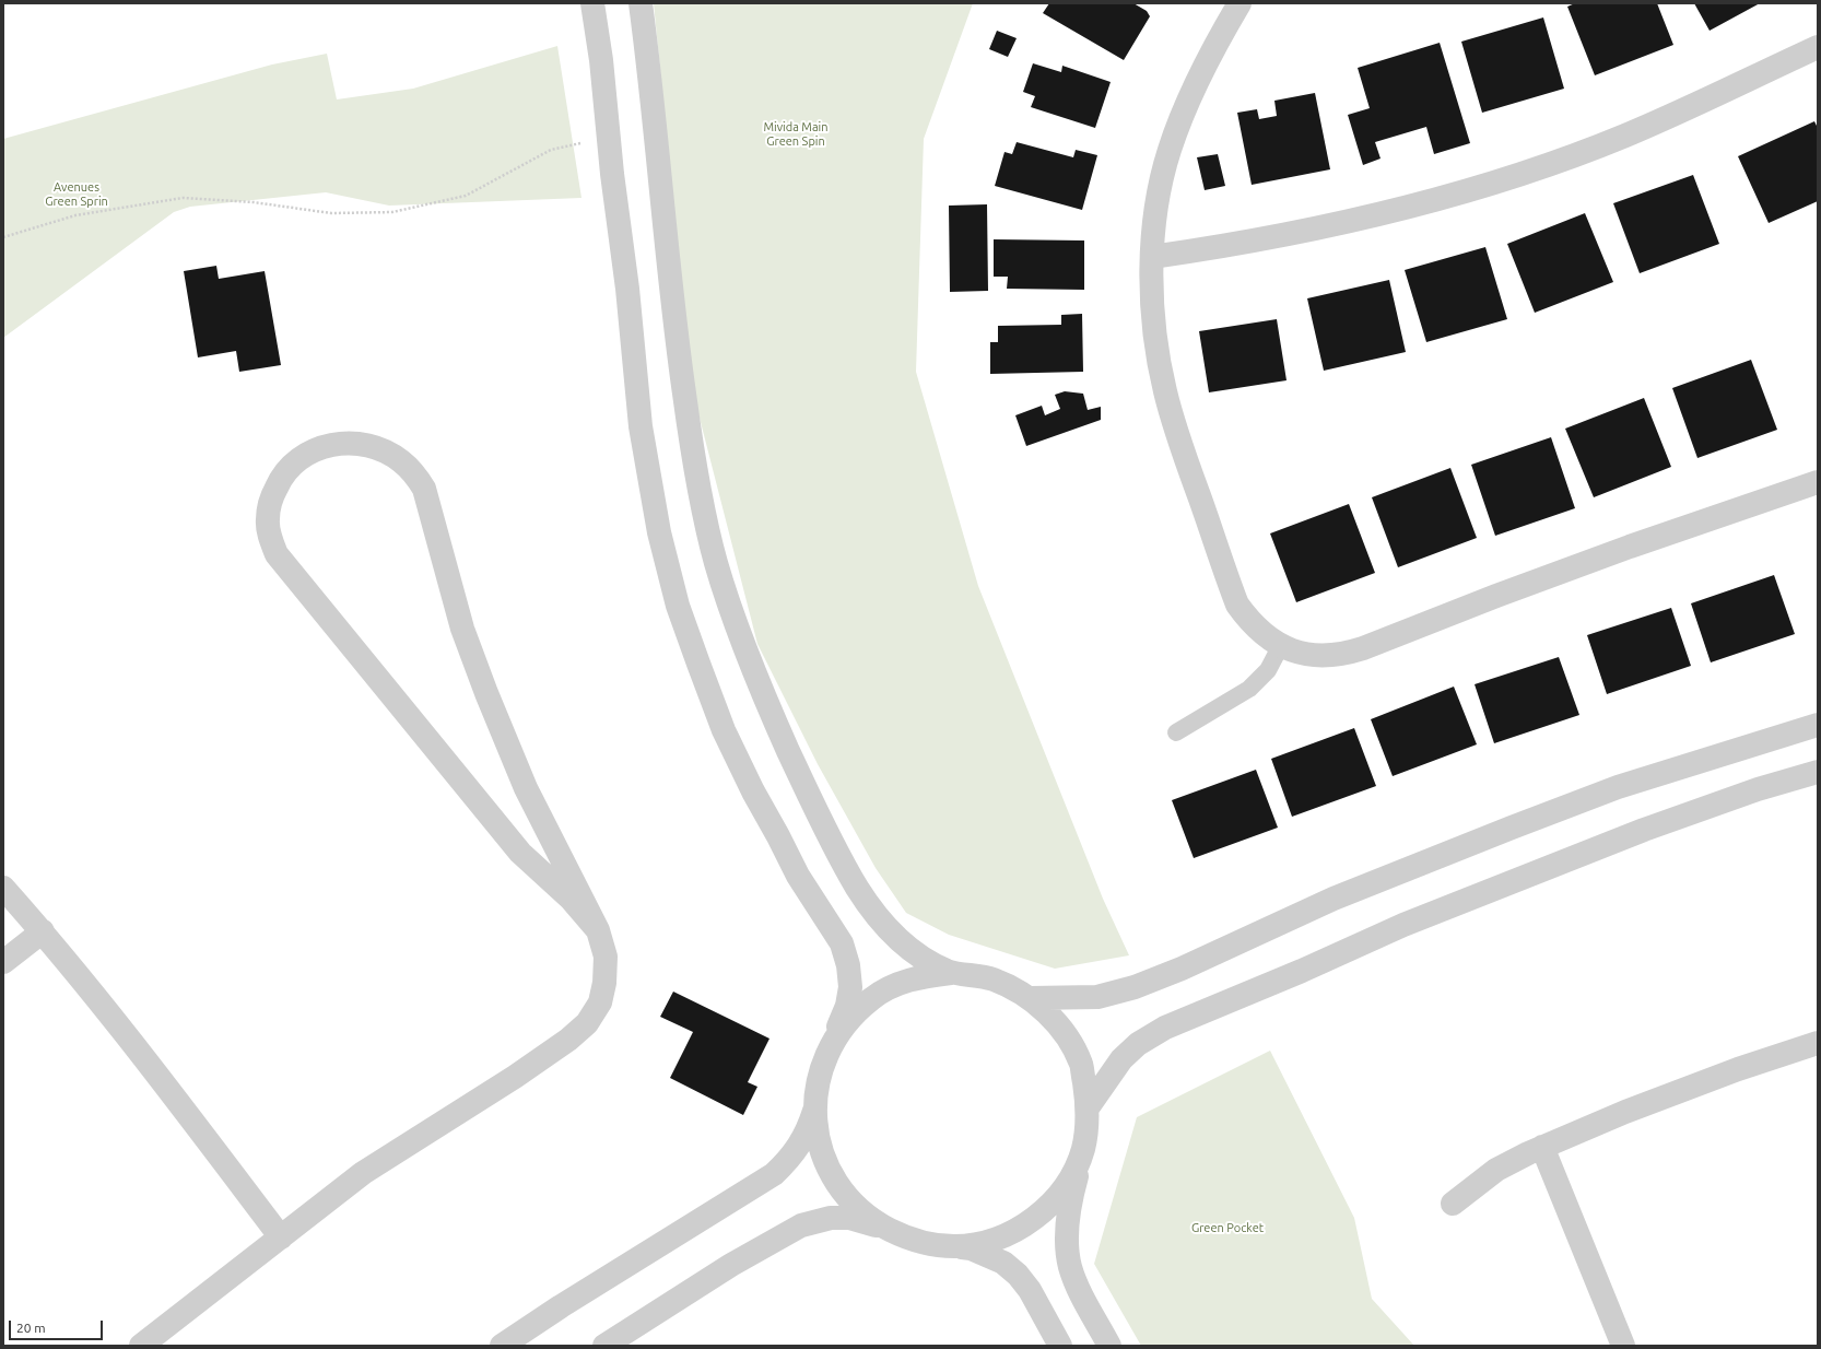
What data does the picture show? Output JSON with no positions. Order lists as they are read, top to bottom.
{
  "parks": ["Mivida Main Green Spin", "Avenues Green Sprin", "Green Pocket"],
  "scale_bar": "20 m"
}
